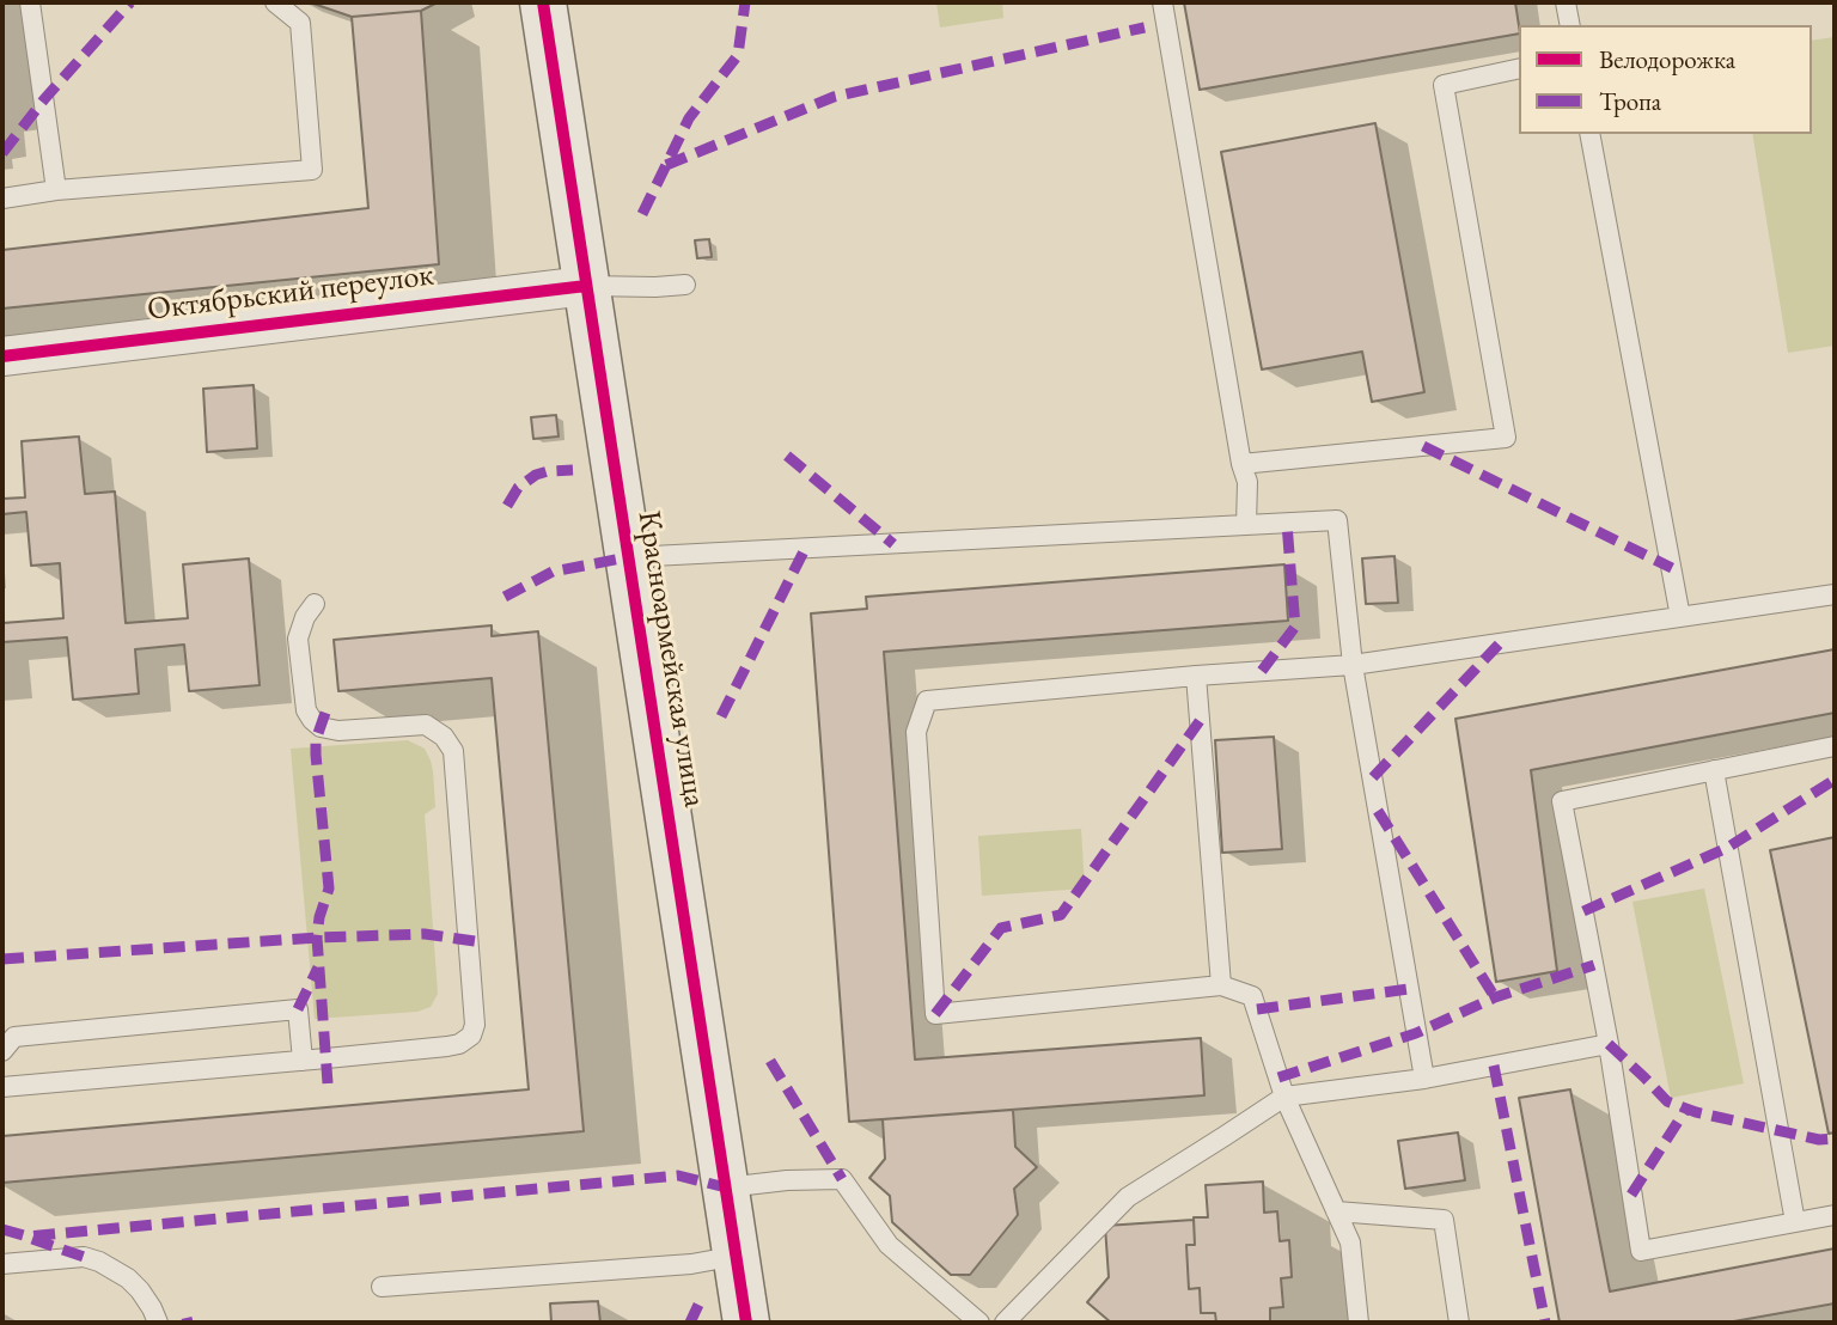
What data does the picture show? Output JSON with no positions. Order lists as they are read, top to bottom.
{
  "streets": {
    "street": ["Октябрьский переулок", "Красноармейская улица"]
  },
  "crossings": [
    ["Октябрьский переулок", "Красноармейская улица"]
  ],
  "legend": ["Велодорожка", "Тропа"]
}
